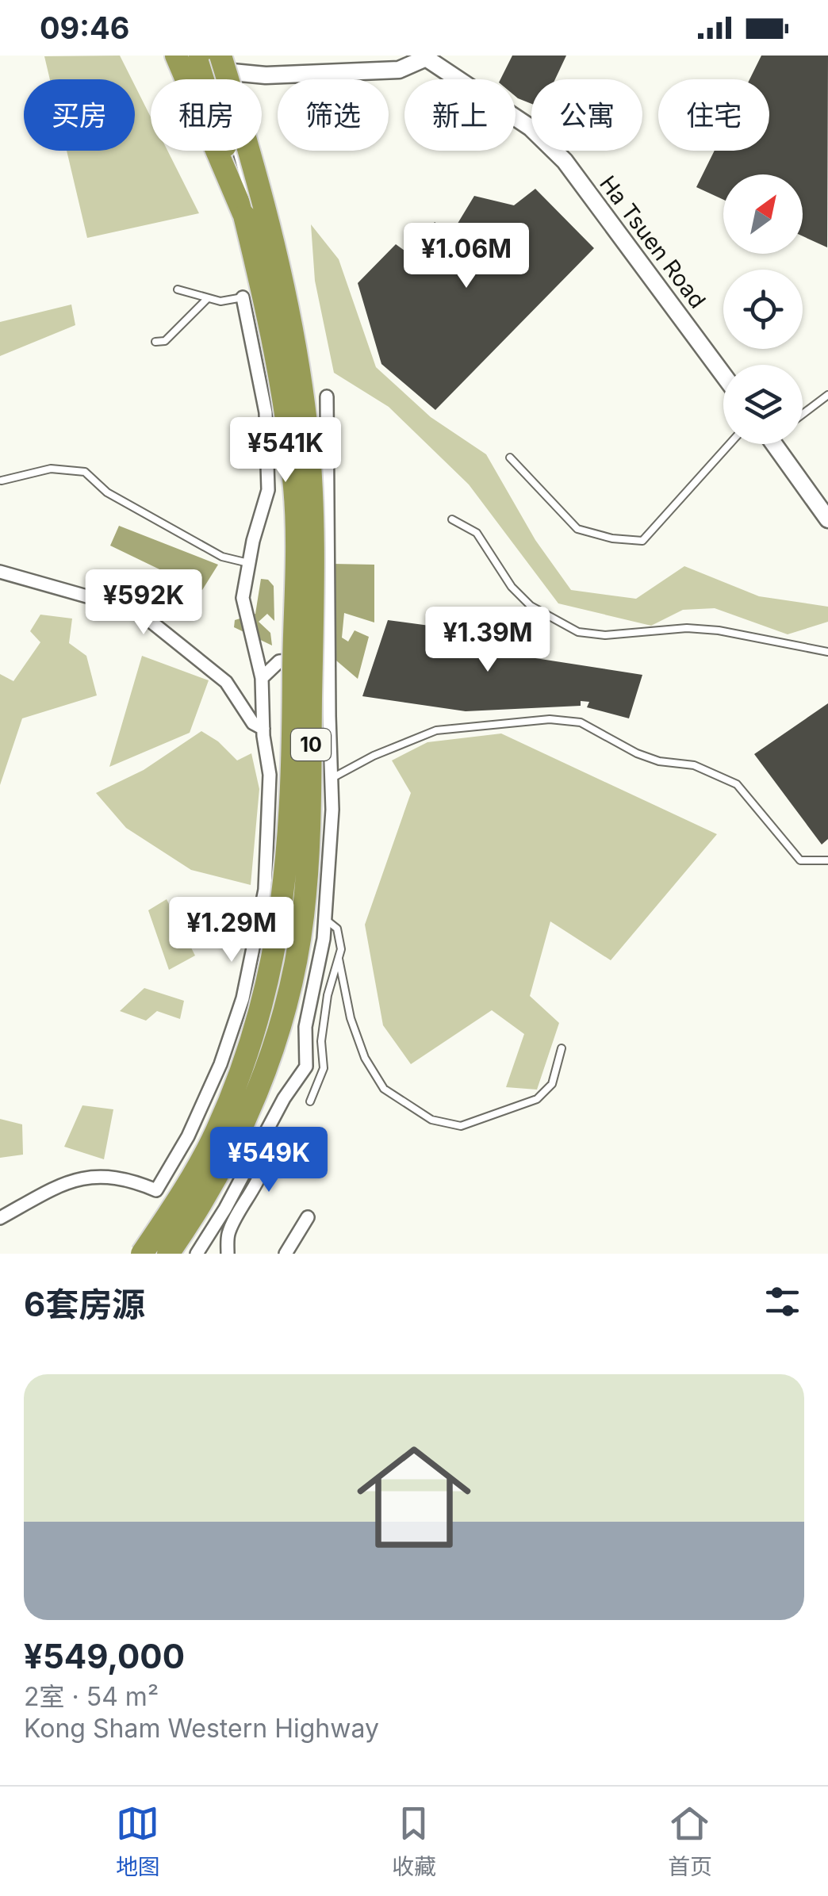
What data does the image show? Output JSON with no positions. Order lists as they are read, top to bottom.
{
  "streets": {
    "highway": ["10"],
    "street": ["Ha Tsuen Road"]
  },
  "crossings": [
    ["Ha Tsuen Road", "10"]
  ],
  "north": "top right",
  "page": {
    "status": "09:46",
    "chip": [
      "买房",
      "租房",
      "筛选",
      "新上",
      "公寓",
      "住宅"
    ],
    "price": [
      "¥1.06M",
      "¥541K",
      "¥592K",
      "¥1.39M",
      "¥1.29M",
      "¥549K"
    ],
    "heading": "6套房源",
    "list": [
      {
        "name": "¥549,000",
        "note": "2室 · 54 m² · Kong Sham Western Highway"
      }
    ],
    "tabs": ["地图", "收藏", "首页"]
  }
}
